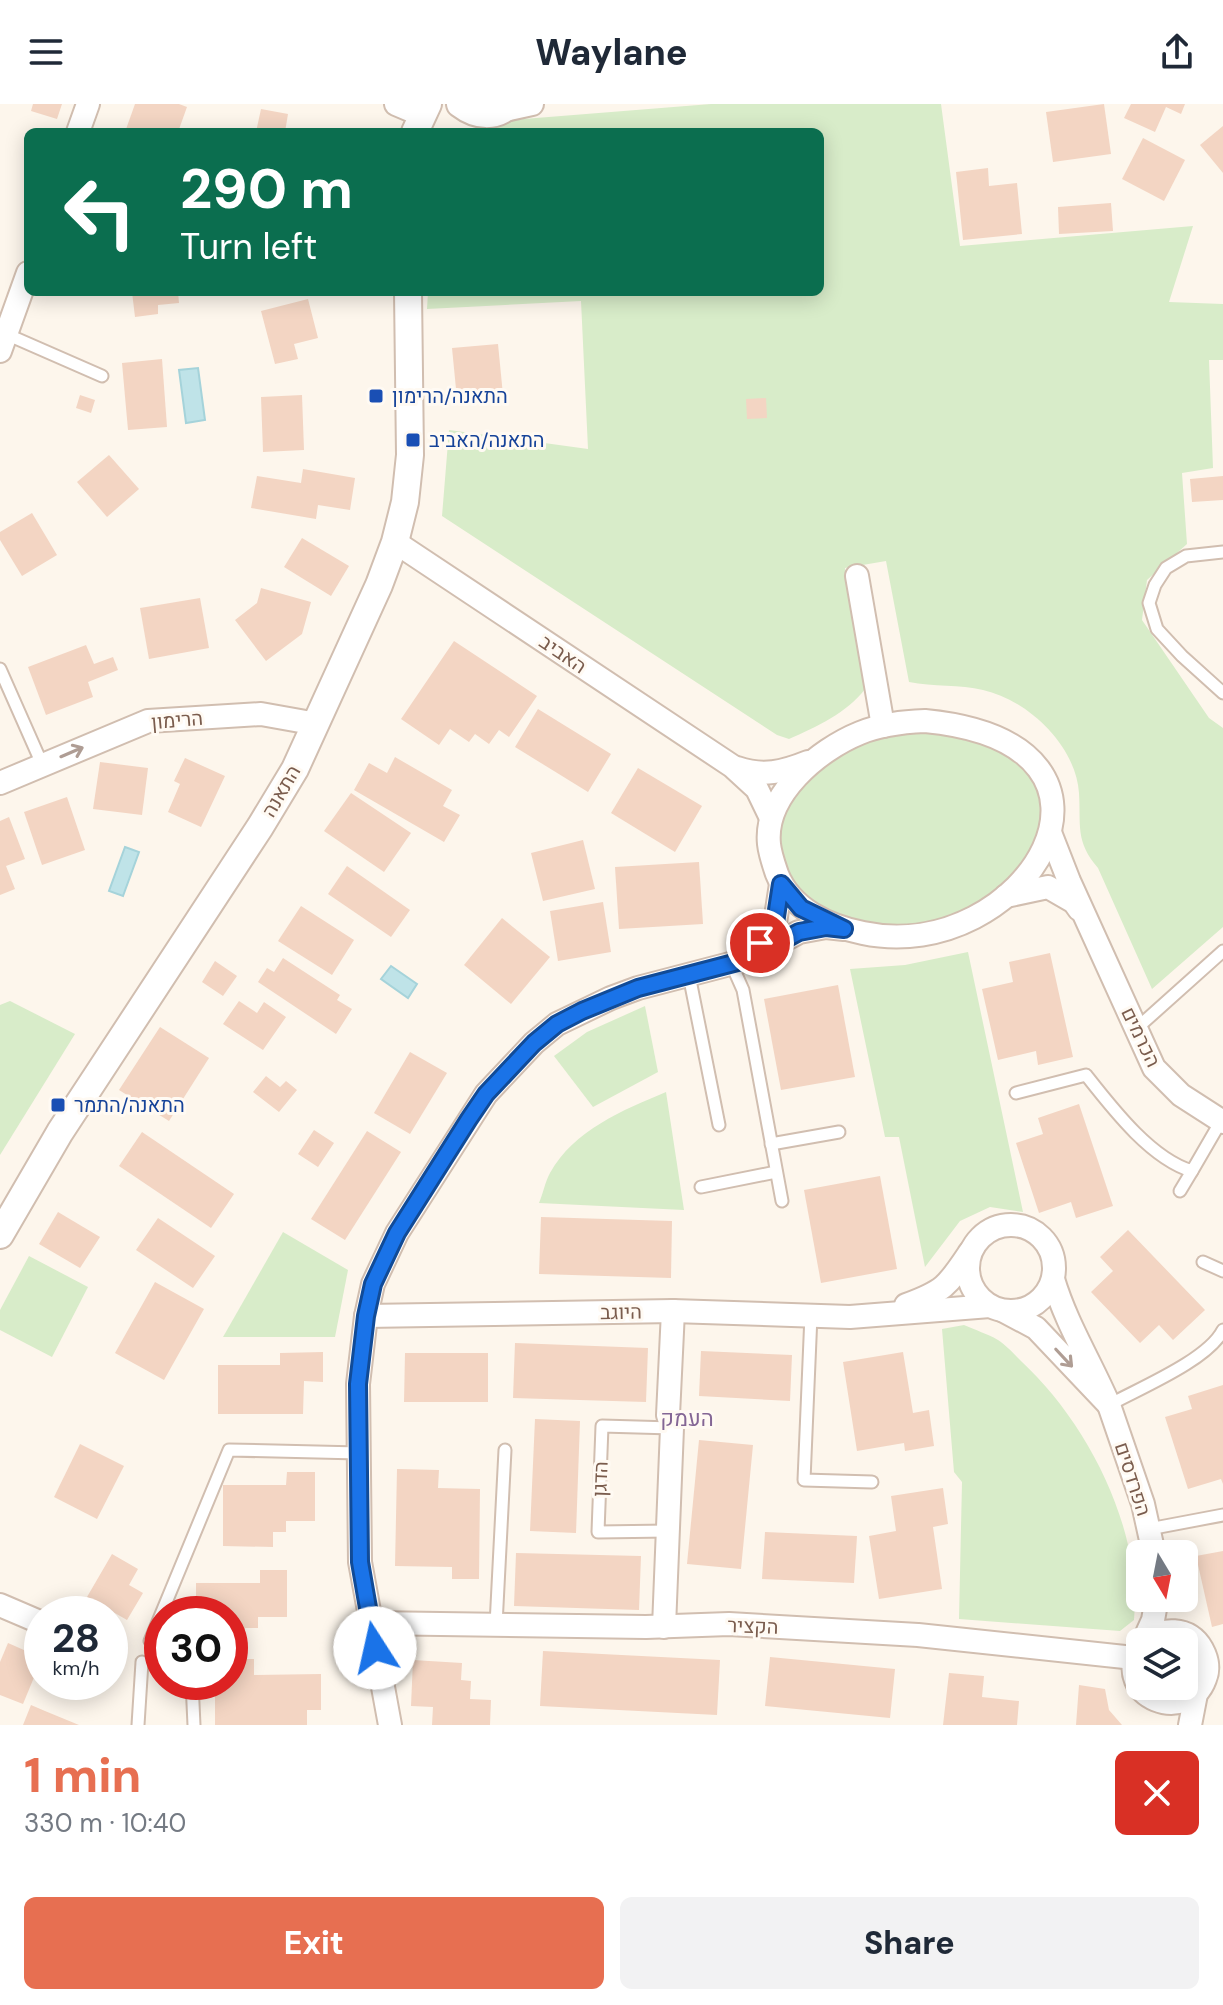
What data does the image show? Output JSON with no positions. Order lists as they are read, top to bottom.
{
  "streets": {
    "street": [
      "האביב",
      "הרימון",
      "התאנה",
      "הכרמים",
      "היוגב",
      "הפרדסים",
      "הקציר"
    ],
    "lane": ["הדגן"]
  },
  "crossings": [
    ["האביב", "התאנה"],
    ["האביב", "הכרמים"],
    ["הרימון", "התאנה"],
    ["היוגב", "הפרדסים"]
  ],
  "one_way": ["הרימון"],
  "districts": ["העמק"],
  "places": {
    "transit": ["התאנה/הרימון", "התאנה/האביב", "התאנה/התמר"]
  },
  "north": "bottom",
  "page": {
    "header": "Waylane",
    "turn": ["290 m", "Turn left"],
    "speed": "28 km/h",
    "limit": "30",
    "heading": ["1 min", "330 m · 10:40"],
    "buttons": ["Exit", "Share"]
  }
}
